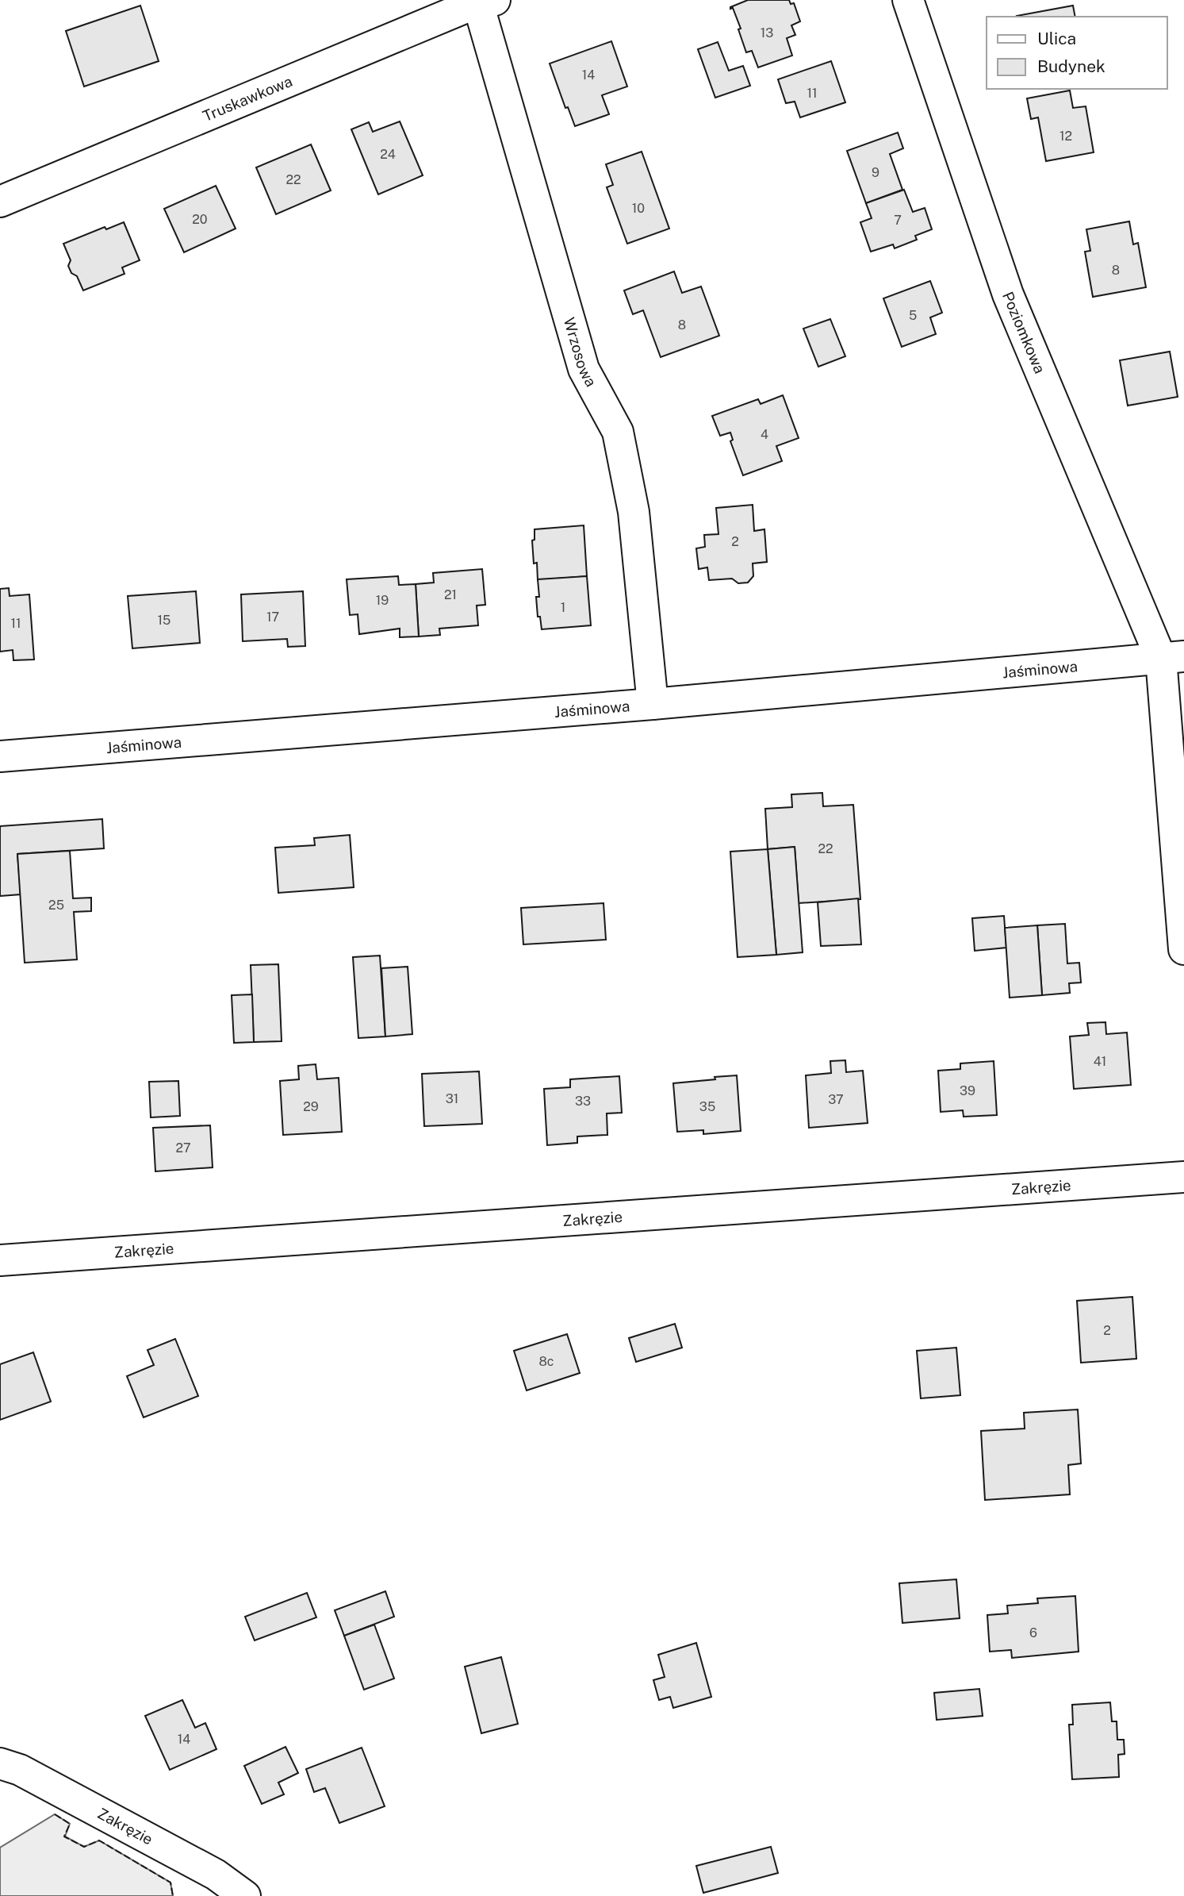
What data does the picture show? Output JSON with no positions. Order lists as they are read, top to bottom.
{
  "streets": {
    "street": [
      "Truskawkowa",
      "Poziomkowa",
      "Wrzosowa",
      "Jaśminowa",
      "Zakręzie"
    ]
  },
  "crossings": [
    ["Truskawkowa", "Wrzosowa"],
    ["Poziomkowa", "Jaśminowa"],
    ["Wrzosowa", "Jaśminowa"]
  ],
  "house_numbers": [
    "13",
    "14",
    "11",
    "12",
    "24",
    "9",
    "22",
    "10",
    "20",
    "7",
    "8",
    "5",
    "8",
    "4",
    "2",
    "21",
    "19",
    "1",
    "17",
    "15",
    "11",
    "22",
    "25",
    "41",
    "39",
    "31",
    "37",
    "33",
    "29",
    "35",
    "27",
    "2",
    "8c",
    "6",
    "14"
  ],
  "legend": ["Ulica", "Budynek"]
}
